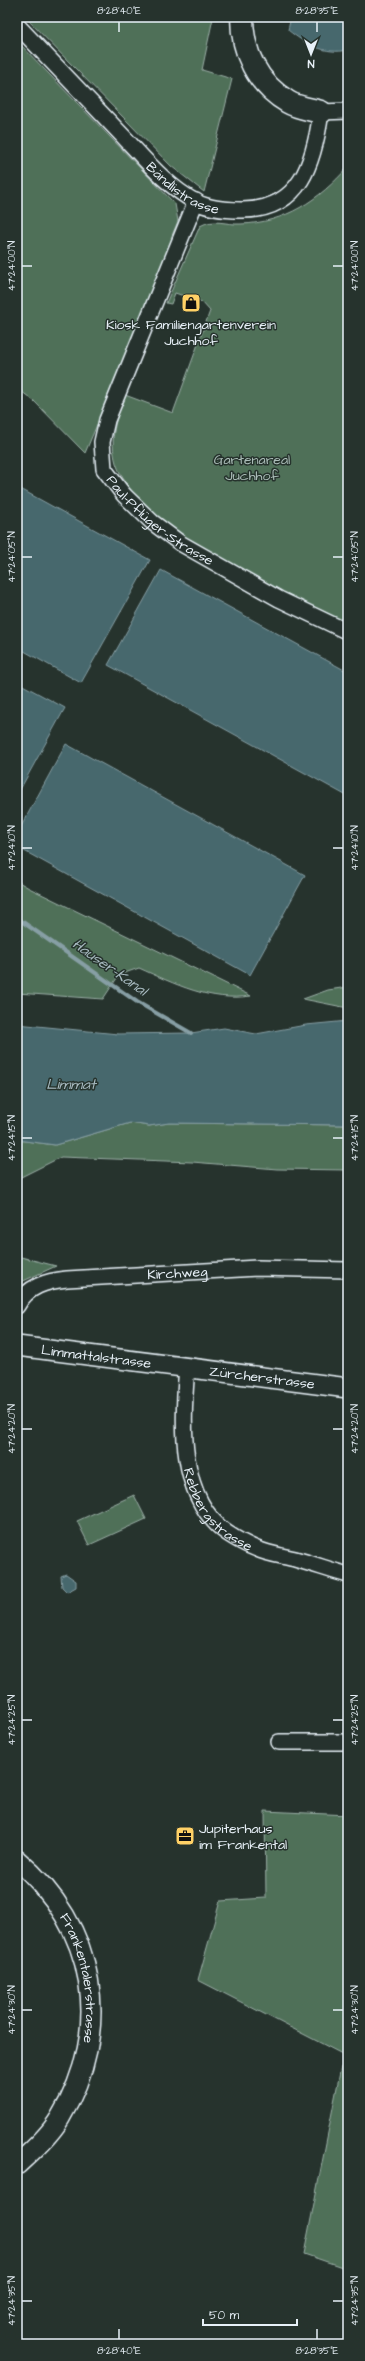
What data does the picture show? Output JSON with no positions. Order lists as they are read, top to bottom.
{
  "streets": {
    "main road": ["Limmattalstrasse", "Zürcherstrasse", "Frankentalerstrasse"],
    "street": [
      "Bändlistrasse",
      "Paul-Pflüger-Strasse",
      "Kirchweg",
      "Rebbergstrasse"
    ]
  },
  "crossings": [
    ["Bändlistrasse", "Paul-Pflüger-Strasse"],
    ["Limmattalstrasse", "Zürcherstrasse"],
    ["Limmattalstrasse", "Rebbergstrasse"],
    ["Zürcherstrasse", "Rebbergstrasse"]
  ],
  "water": ["Hauser-Kanal", "Limmat"],
  "parks": ["Gartenareal Juchhof"],
  "places": {
    "shop": ["Kiosk Familiengartenverein Juchhof"],
    "office": ["Jupiterhaus im Frankental"]
  },
  "scale_bar": "50 m",
  "north": "bottom",
  "coordinates": [
    "8°28'40\"E",
    "8°28'35\"E",
    "47°24'00\"N",
    "47°24'05\"N",
    "47°24'10\"N",
    "47°24'15\"N",
    "47°24'20\"N",
    "47°24'25\"N",
    "47°24'30\"N",
    "47°24'35\"N"
  ]
}
